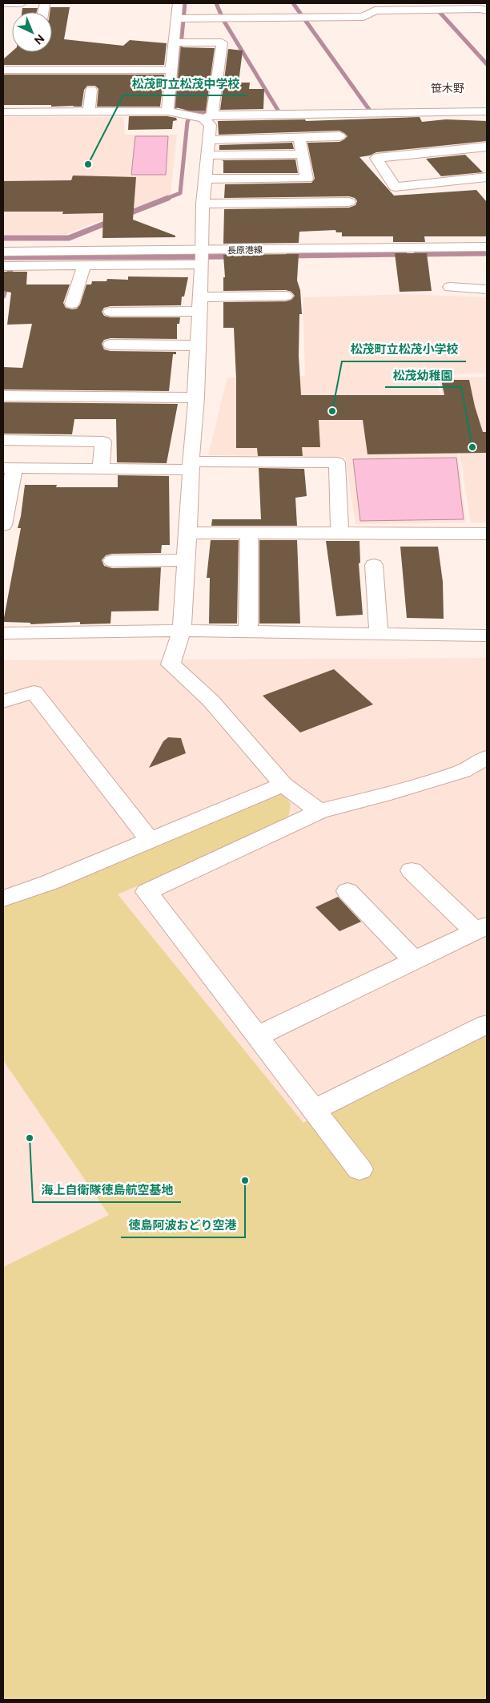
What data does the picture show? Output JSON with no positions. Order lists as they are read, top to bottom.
{
  "streets": {
    "street": ["長原港線"]
  },
  "districts": ["笹木野"],
  "places": [
    "松茂町立松茂中学校",
    "松茂町立松茂小学校",
    "松茂幼稚園",
    "海上自衛隊徳島航空基地",
    "徳島阿波おどり空港"
  ],
  "north": "bottom right"
}
